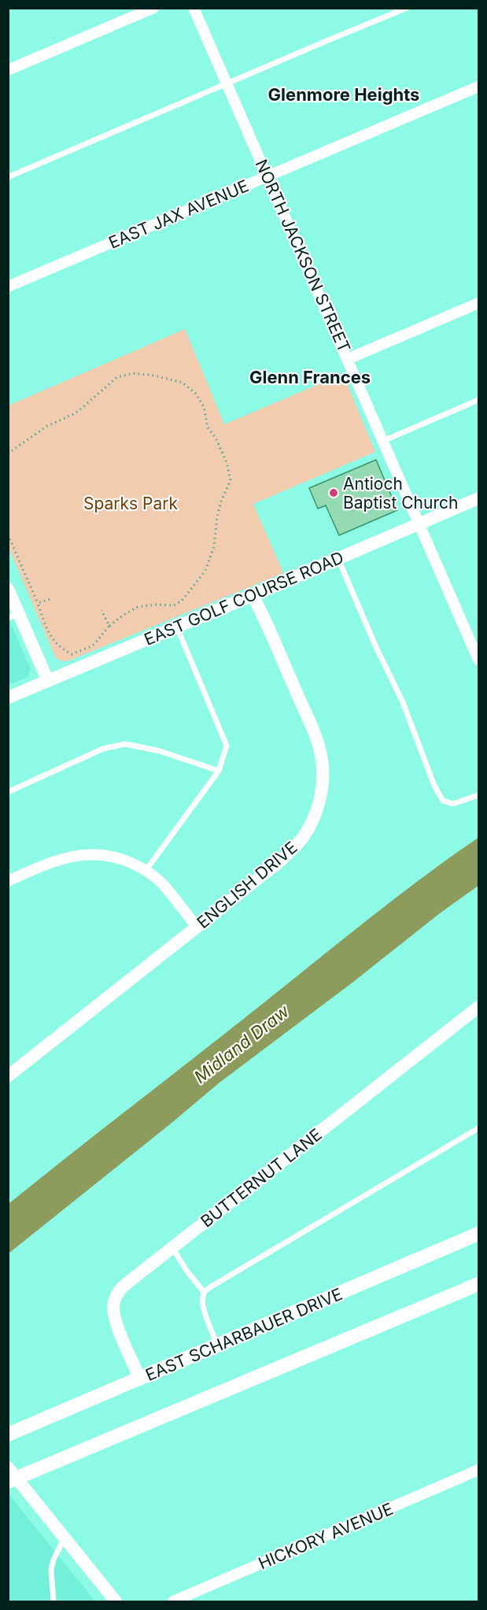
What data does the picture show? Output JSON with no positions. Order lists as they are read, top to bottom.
{
  "streets": {
    "main road": ["EAST SCHARBAUER DRIVE"],
    "street": [
      "EAST JAX AVENUE",
      "NORTH JACKSON STREET",
      "EAST GOLF COURSE ROAD",
      "ENGLISH DRIVE",
      "BUTTERNUT LANE",
      "HICKORY AVENUE"
    ]
  },
  "crossings": [
    ["EAST JAX AVENUE", "NORTH JACKSON STREET"],
    ["NORTH JACKSON STREET", "EAST GOLF COURSE ROAD"],
    ["EAST GOLF COURSE ROAD", "ENGLISH DRIVE"],
    ["BUTTERNUT LANE", "EAST SCHARBAUER DRIVE"]
  ],
  "districts": ["Glenmore Heights", "Glenn Frances"],
  "water": ["Midland Draw"],
  "parks": ["Sparks Park"],
  "places": ["Antioch Baptist Church"]
}
